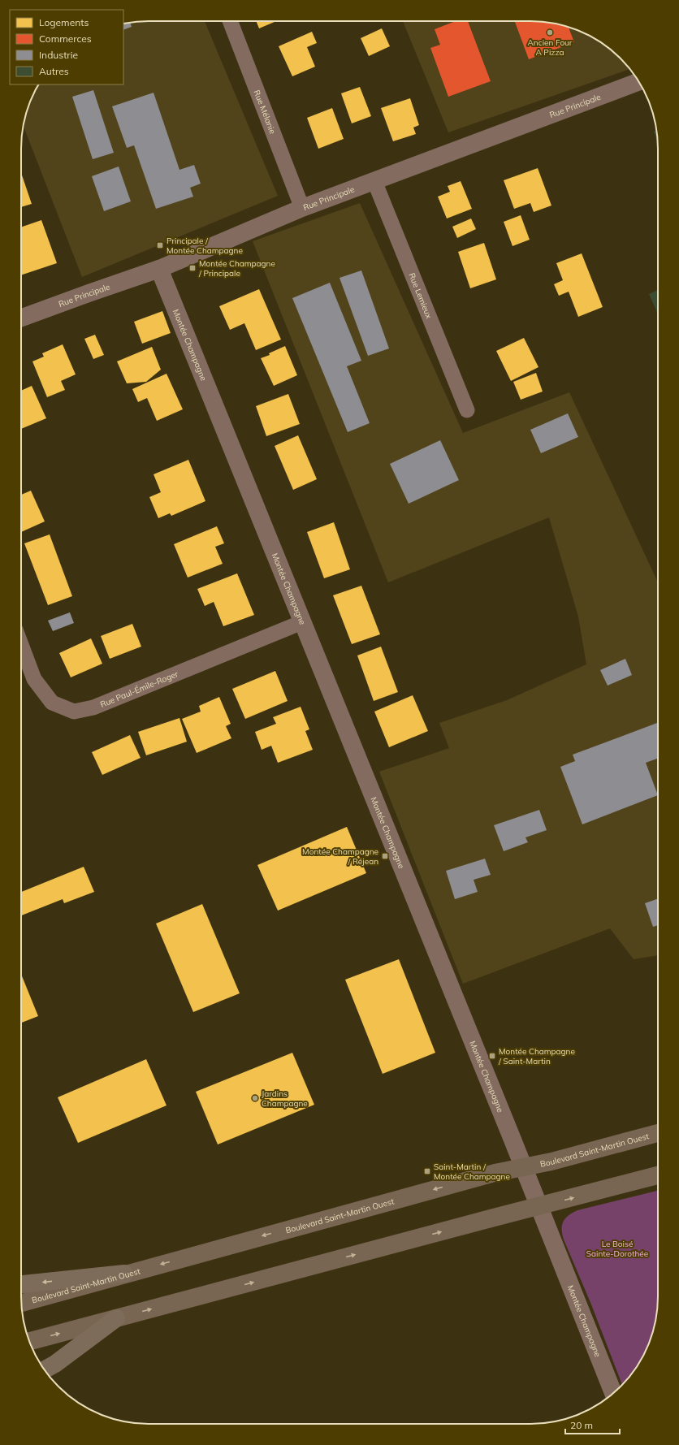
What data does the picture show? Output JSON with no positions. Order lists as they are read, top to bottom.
{
  "streets": {
    "main road": ["Boulevard Saint-Martin Ouest"],
    "street": [
      "Rue Principale",
      "Rue Mélanie",
      "Rue Lemieux",
      "Montée Champagne",
      "Rue Paul-Émile-Roger"
    ]
  },
  "crossings": [
    ["Rue Principale", "Rue Mélanie"],
    ["Rue Principale", "Rue Lemieux"],
    ["Rue Principale", "Montée Champagne"],
    ["Montée Champagne", "Rue Paul-Émile-Roger"],
    ["Montée Champagne", "Boulevard Saint-Martin Ouest"]
  ],
  "parks": ["Le Boisé Sainte-Dorothée"],
  "places": {
    "other": ["Ancien Four A Pizza", "Jardins Champagne"],
    "transit": [
      "Principale / Montée Champagne",
      "Montée Champagne / Principale",
      "Montée Champagne / Réjean",
      "Montée Champagne / Saint-Martin",
      "Saint-Martin / Montée Champagne"
    ]
  },
  "legend": [
    "Logements",
    "Commerces",
    "Industrie",
    "Autres"
  ],
  "scale_bar": "20 m"
}
